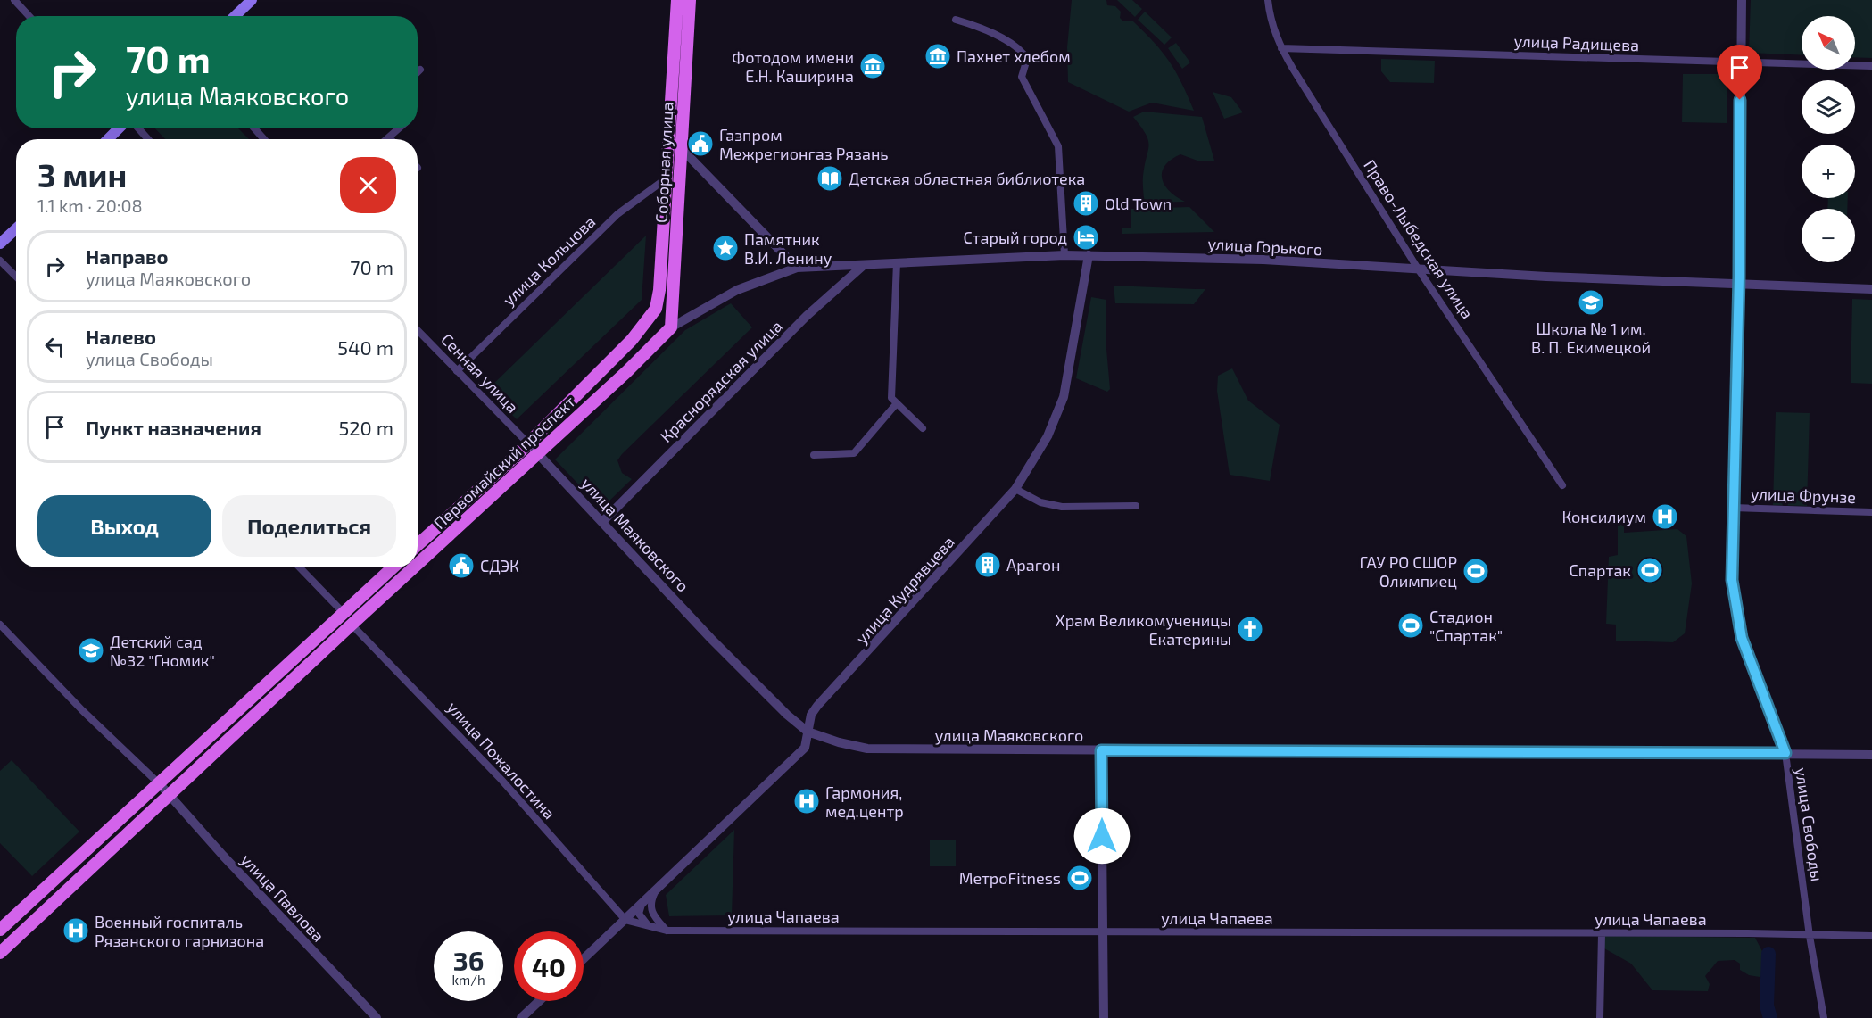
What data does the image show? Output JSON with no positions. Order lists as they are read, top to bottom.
{
  "streets": {
    "main road": ["Соборная улица", "Первомайский проспект"],
    "street": [
      "улица Радищева",
      "Право-Лыбедская улица",
      "улица Горького",
      "улица Кольцова",
      "Сенная улица",
      "Краснорядская улица",
      "улица Фрунзе",
      "улица Маяковского",
      "улица Кудрявцева",
      "улица Пожалостина",
      "улица Свободы",
      "улица Павлова",
      "улица Чапаева"
    ]
  },
  "crossings": [
    ["улица Радищева", "Право-Лыбедская улица"],
    ["улица Радищева", "улица Свободы"],
    ["Соборная улица", "улица Горького"],
    ["Соборная улица", "улица Кольцова"],
    ["Соборная улица", "Первомайский проспект"],
    ["Право-Лыбедская улица", "улица Горького"],
    ["улица Горького", "Краснорядская улица"],
    ["улица Горького", "Первомайский проспект"],
    ["улица Горького", "улица Кудрявцева"],
    ["улица Горького", "улица Свободы"],
    ["улица Кольцова", "Сенная улица"],
    ["Сенная улица", "Первомайский проспект"],
    ["Сенная улица", "улица Маяковского"],
    ["Краснорядская улица", "улица Маяковского"],
    ["Первомайский проспект", "улица Маяковского"],
    ["Первомайский проспект", "улица Пожалостина"],
    ["Первомайский проспект", "улица Павлова"],
    ["улица Фрунзе", "улица Свободы"],
    ["улица Маяковского", "улица Кудрявцева"],
    ["улица Маяковского", "улица Свободы"],
    ["улица Кудрявцева", "улица Пожалостина"],
    ["улица Кудрявцева", "улица Чапаева"],
    ["улица Пожалостина", "улица Чапаева"],
    ["улица Свободы", "улица Чапаева"]
  ],
  "places": {
    "museum": ["Пахнет хлебом", "Фотодом имени Е.Н. Каширина"],
    "public building": ["Газпром Межрегионгаз Рязань", "СДЭК"],
    "library": ["Детская областная библиотека"],
    "building": ["Old Town", "Арагон"],
    "hotel": ["Старый город"],
    "place": ["Памятник В.И. Ленину"],
    "school or university": ["Школа № 1 им. В. П. Екимецкой", "Детский сад №32 \"Гномик\""],
    "hospital": ["Консилиум", "Гармония, мед.центр", "Военный госпиталь Рязанского гарнизона"],
    "sports": [
      "Спартак",
      "ГАУ РО СШОР Олимпиец",
      "Стадион \"Спартак\"",
      "МетроFitness"
    ],
    "church": ["Храм Великомученицы Екатерины"]
  },
  "north": "top left",
  "page": {
    "map_buttons": ["+", "−"],
    "turn": ["70 m", "улица Маяковского"],
    "heading": ["3 мин", "1.1 km · 20:08"],
    "list": [
      {
        "name": "Направо",
        "note": "улица Маяковского",
        "value": "70 m"
      },
      {
        "name": "Налево",
        "note": "улица Свободы",
        "value": "540 m"
      },
      {
        "name": "Пункт назначения",
        "value": "520 m"
      }
    ],
    "buttons": ["Выход", "Поделиться"],
    "speed": "36 km/h",
    "limit": "40"
  }
}
